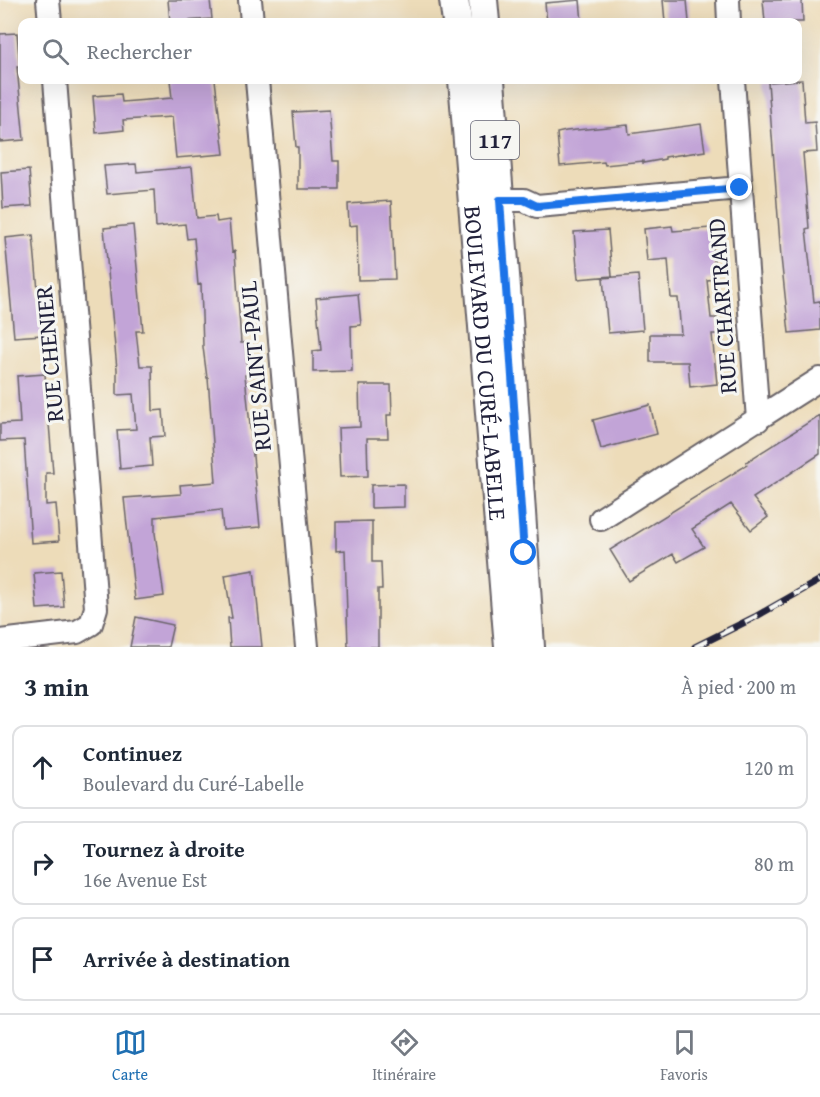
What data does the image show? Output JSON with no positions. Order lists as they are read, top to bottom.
{
  "streets": {
    "main road": ["117", "BOULEVARD DU CURÉ-LABELLE"],
    "street": ["RUE CHARTRAND", "RUE CHENIER", "RUE SAINT-PAUL"]
  },
  "page": {
    "search": "Rechercher",
    "heading": ["3 min", "À pied · 200 m"],
    "list": [
      ["Continuez", "Boulevard du Curé-Labelle", "120 m"],
      ["Tournez à droite", "16e Avenue Est", "80 m"],
      "Arrivée à destination"
    ],
    "nav": ["Carte", "Itinéraire", "Favoris"]
  }
}
